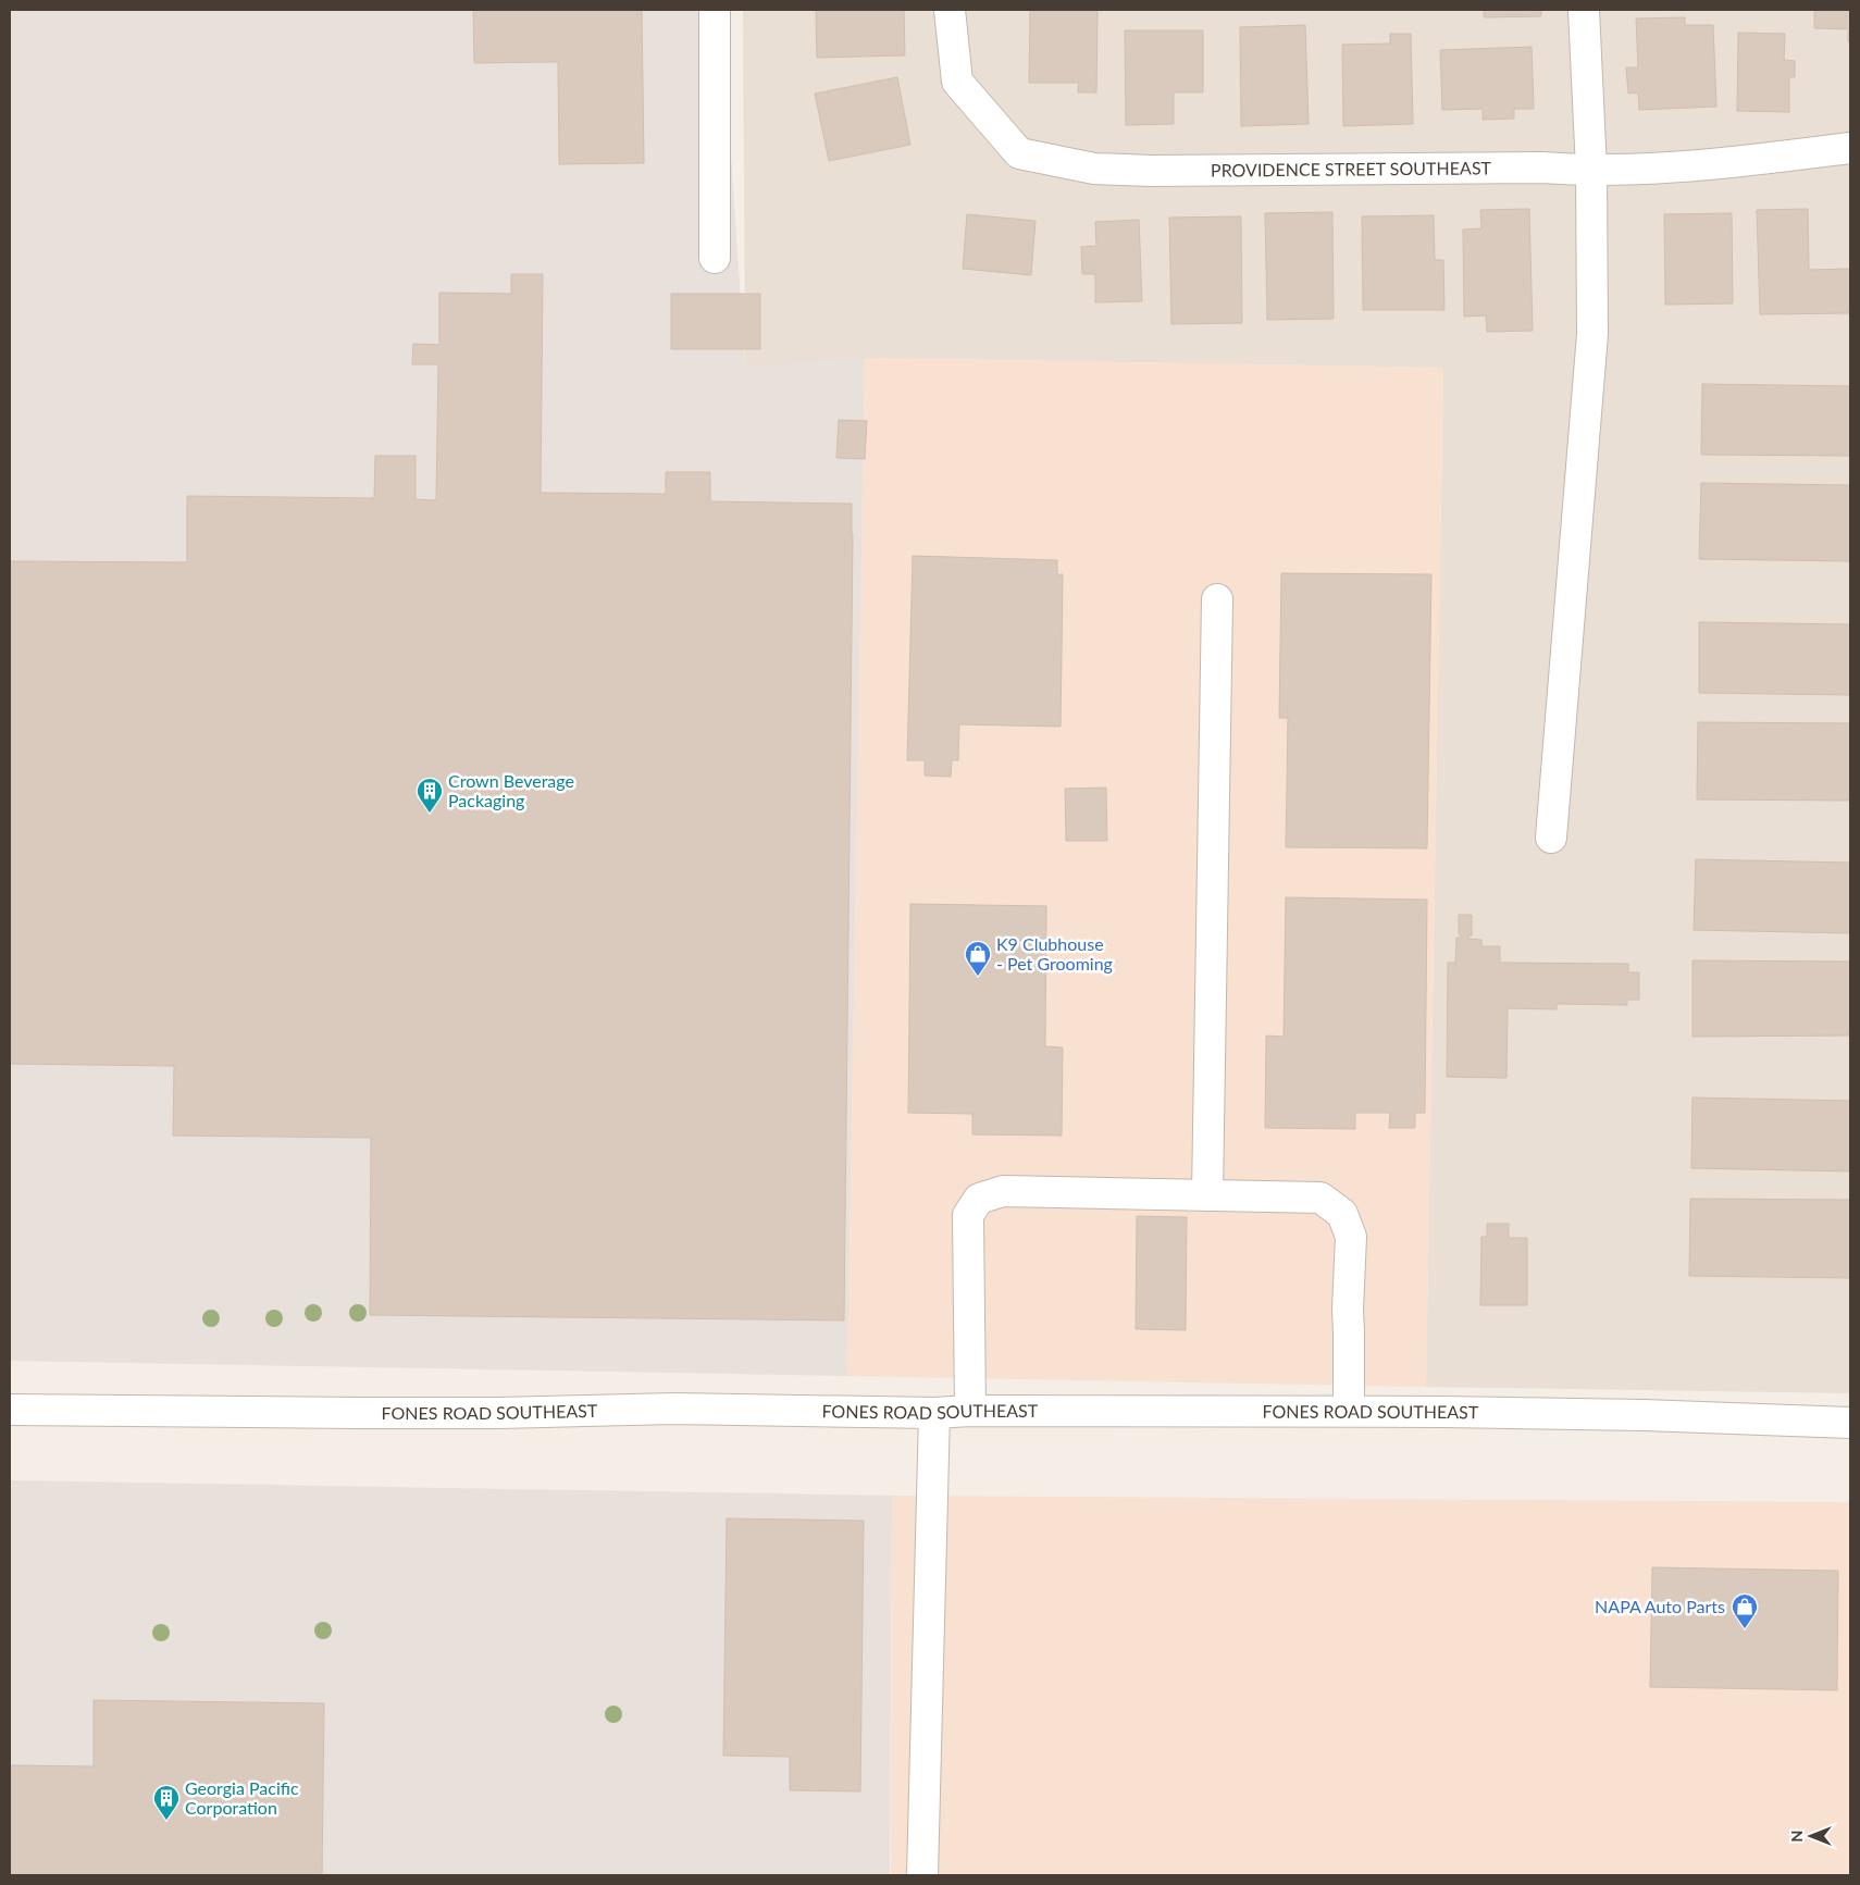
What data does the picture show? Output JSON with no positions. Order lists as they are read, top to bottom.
{
  "streets": {
    "street": ["PROVIDENCE STREET SOUTHEAST", "FONES ROAD SOUTHEAST"]
  },
  "places": {
    "building": ["Crown Beverage Packaging", "Georgia Pacific Corporation"],
    "shop": ["K9 Clubhouse - Pet Grooming", "NAPA Auto Parts"]
  },
  "north": "left"
}
